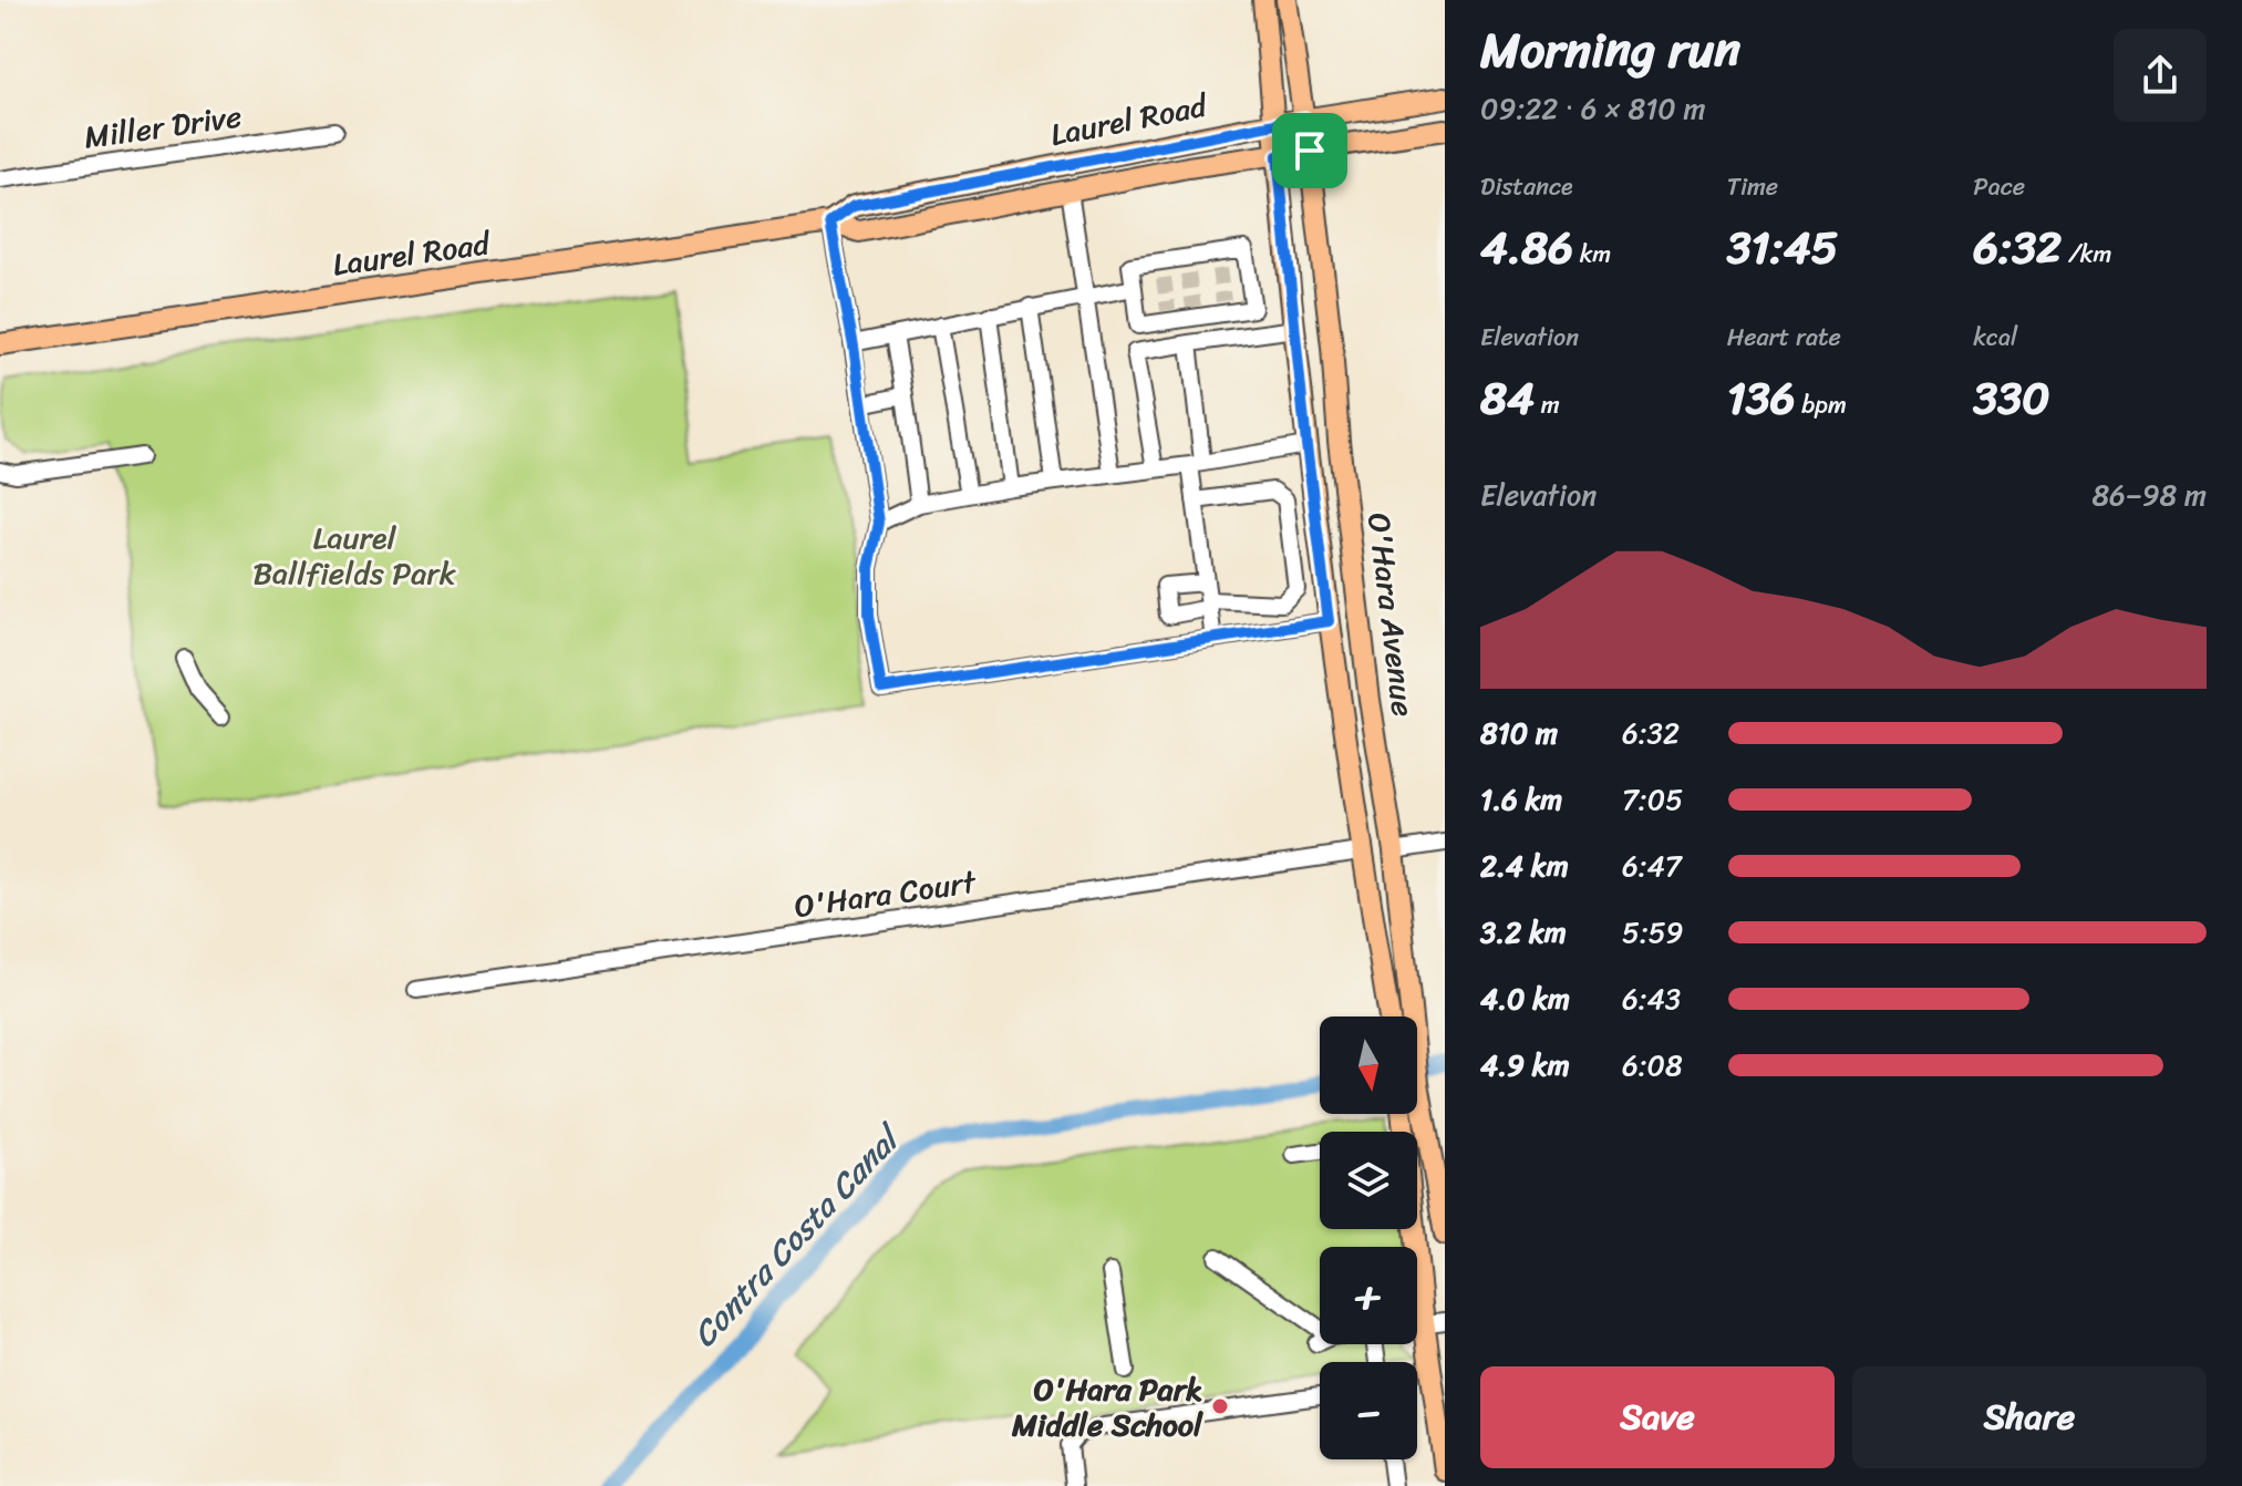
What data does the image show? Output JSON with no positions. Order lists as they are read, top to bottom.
{
  "streets": {
    "main road": ["Laurel Road", "O'Hara Avenue"],
    "street": ["Miller Drive", "O'Hara Court"]
  },
  "crossings": [
    ["Laurel Road", "O'Hara Avenue"],
    ["O'Hara Avenue", "O'Hara Court"]
  ],
  "water": ["Contra Costa Canal"],
  "parks": ["Laurel Ballfields Park"],
  "places": ["O'Hara Park Middle School"],
  "north": "bottom",
  "page": {
    "heading": ["Morning run", "09:22 · 6 × 810 m"],
    "stats": [
      ["Distance", "4.86 km"],
      ["Time", "31:45"],
      ["Pace", "6:32 /km"],
      ["Elevation", "84 m"],
      ["Heart rate", "136 bpm"],
      ["kcal", "330"]
    ],
    "chart": ["Elevation", "86–98 m"],
    "list": [
      {
        "name": "810 m",
        "note": "6:32"
      },
      {
        "name": "1.6 km",
        "note": "7:05"
      },
      {
        "name": "2.4 km",
        "note": "6:47"
      },
      {
        "name": "3.2 km",
        "note": "5:59"
      },
      {
        "name": "4.0 km",
        "note": "6:43"
      },
      {
        "name": "4.9 km",
        "note": "6:08"
      }
    ],
    "map_buttons": ["+", "−"],
    "buttons": ["Save", "Share"]
  }
}
